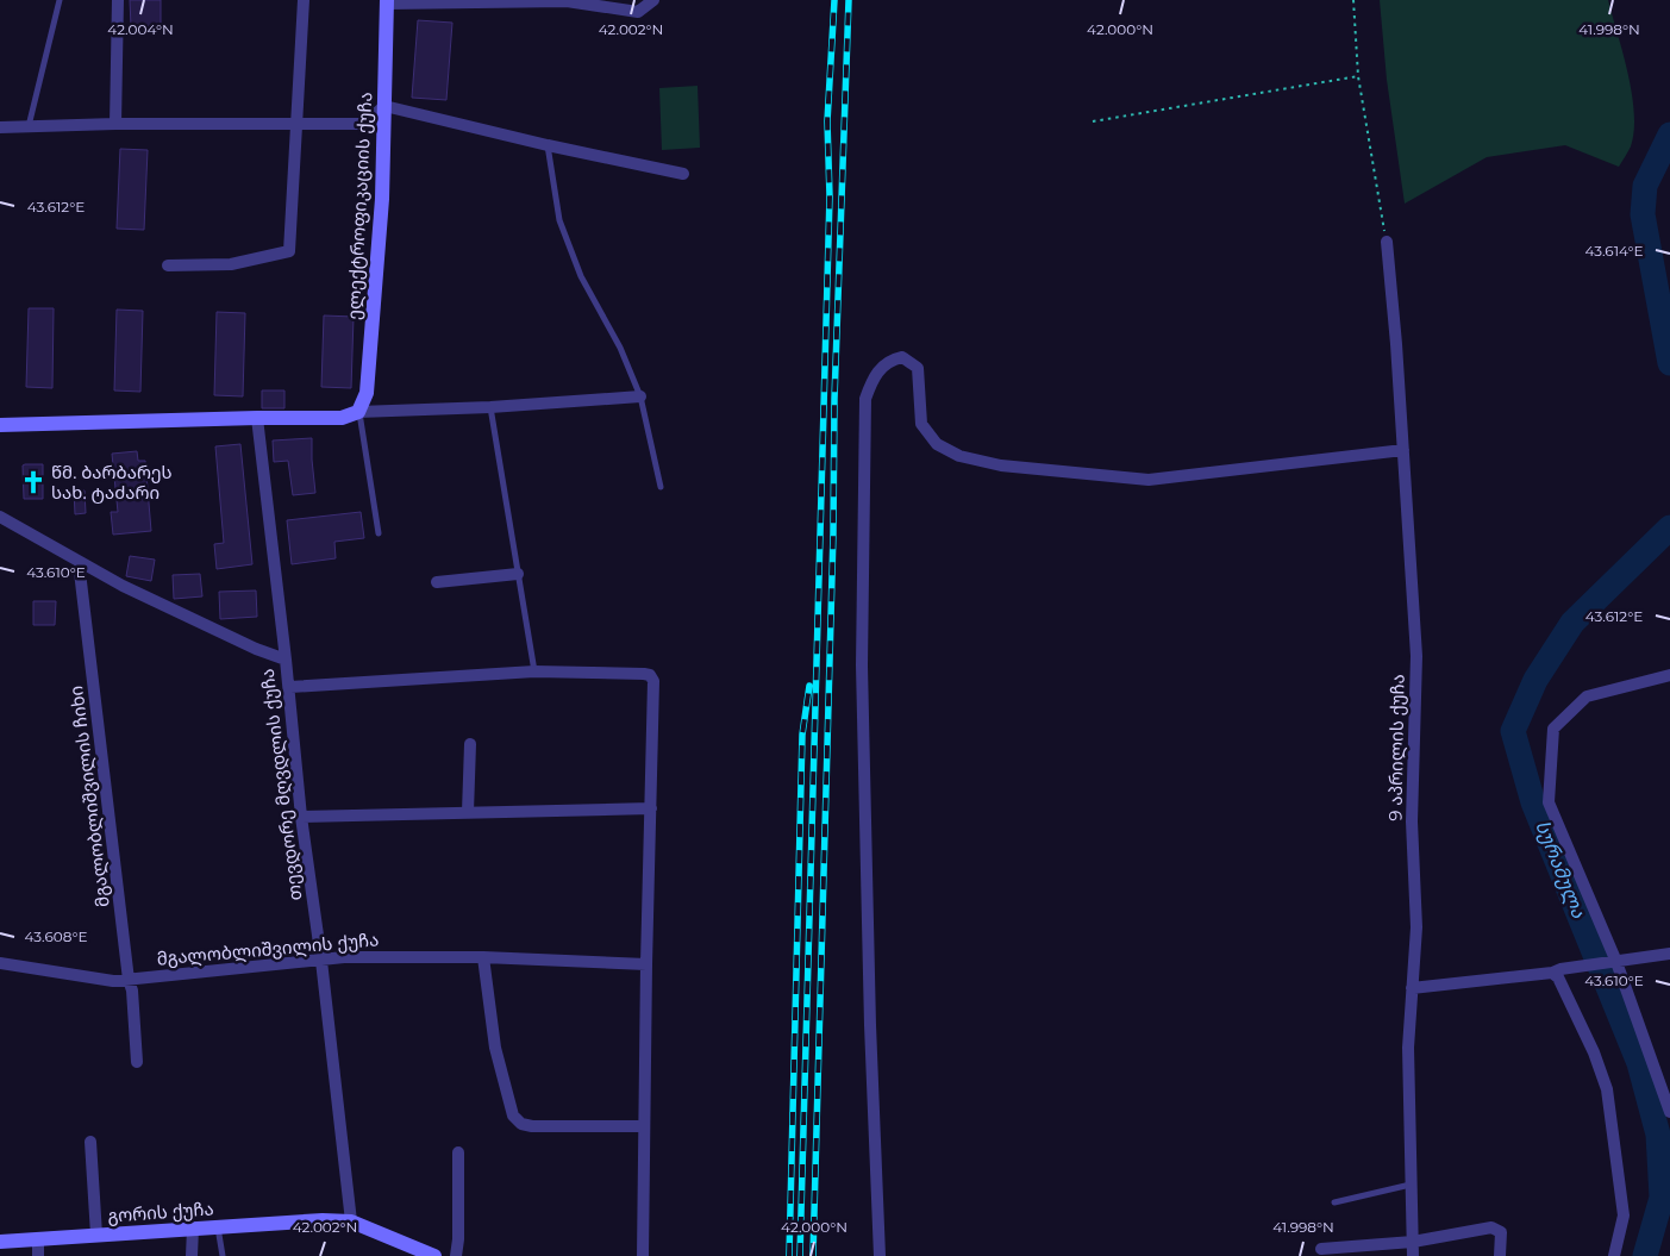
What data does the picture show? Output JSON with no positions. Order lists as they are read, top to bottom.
{
  "streets": {
    "street": [
      "ელექტროფიკაციის ქუჩა",
      "9 აპრილის ქუჩა",
      "თევდორე მღვდლის ქუჩა",
      "მგალობლიშვილის ჩიხი",
      "მგალობლიშვილის ქუჩა",
      "გორის ქუჩა"
    ]
  },
  "crossings": [
    ["თევდორე მღვდლის ქუჩა", "მგალობლიშვილის ჩიხი"],
    ["თევდორე მღვდლის ქუჩა", "მგალობლიშვილის ქუჩა"],
    ["თევდორე მღვდლის ქუჩა", "გორის ქუჩა"],
    ["მგალობლიშვილის ჩიხი", "მგალობლიშვილის ქუჩა"]
  ],
  "water": ["სურამულა"],
  "places": {
    "church": ["წმ. ბარბარეს სახ. ტაძარი"]
  },
  "coordinates": [
    "42.004°N",
    "42.002°N",
    "42.000°N",
    "41.998°N",
    "43.612°E",
    "43.614°E",
    "43.610°E",
    "43.608°E"
  ]
}
